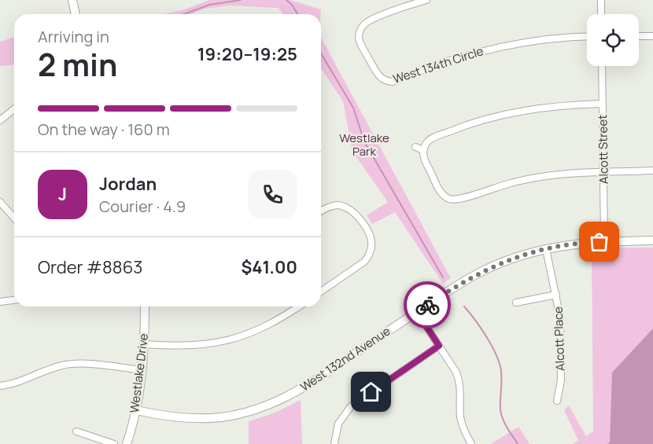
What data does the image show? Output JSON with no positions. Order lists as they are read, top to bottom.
{
  "streets": {
    "street": [
      "West 134th Circle",
      "Alcott Street",
      "Alcott Place",
      "West 132nd Avenue",
      "Westlake Drive"
    ]
  },
  "crossings": [
    ["Alcott Street", "West 132nd Avenue"],
    ["Alcott Place", "West 132nd Avenue"],
    ["West 132nd Avenue", "Westlake Drive"]
  ],
  "parks": ["Westlake Park"],
  "page": {
    "heading": ["2 min", "Arriving in", "19:20–19:25"],
    "panel": [
      "Jordan",
      "Courier · 4.9",
      "Order #8863",
      "$41.00"
    ],
    "bar": "On the way · 160 m",
    "round": "J"
  }
}
